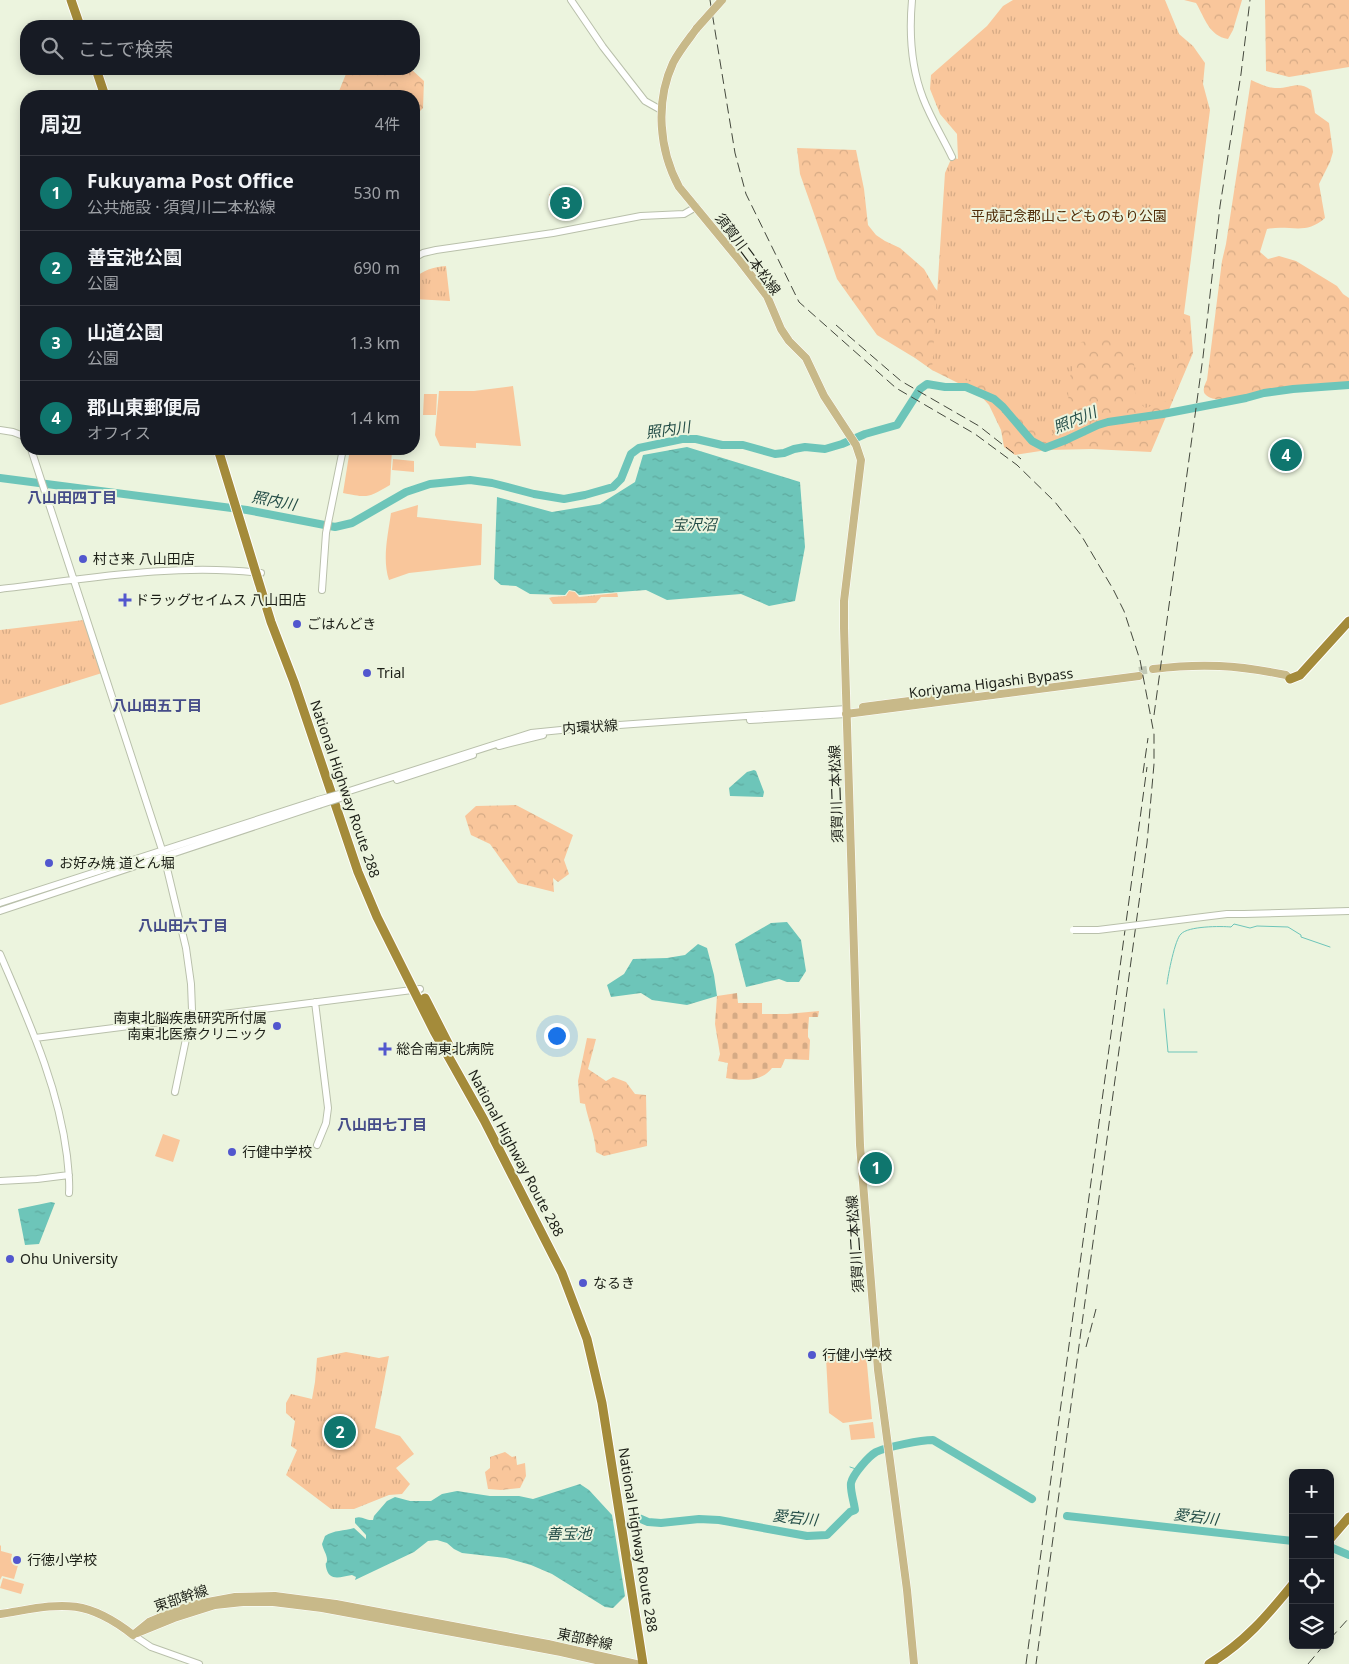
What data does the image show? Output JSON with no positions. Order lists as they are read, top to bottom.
{
  "streets": {
    "highway": ["National Highway Route 288"],
    "main road": ["須賀川二本松線", "Koriyama Higashi Bypass", "東部幹線"],
    "street": ["内環状線"]
  },
  "crossings": [
    ["須賀川二本松線", "Koriyama Higashi Bypass"],
    ["須賀川二本松線", "内環状線"],
    ["Koriyama Higashi Bypass", "内環状線"]
  ],
  "districts": [
    "八山田四丁目",
    "八山田五丁目",
    "八山田六丁目",
    "八山田七丁目"
  ],
  "water": [
    "照内川",
    "宝沢沼",
    "愛宕川",
    "善宝池"
  ],
  "parks": ["平成記念郡山こどものもり公園"],
  "places": {
    "other": [
      "村さ来 八山田店",
      "ごはんどき",
      "Trial",
      "お好み焼 道とん堀",
      "南東北脳疾患研究所付属 南東北医療クリニック",
      "行健中学校",
      "Ohu University",
      "なるき",
      "行健小学校",
      "行徳小学校"
    ],
    "health": ["ドラッグセイムス 八山田店", "総合南東北病院"]
  },
  "page": {
    "search": "ここで検索",
    "heading": ["周辺", "4件"],
    "list": [
      {
        "mark": "1",
        "name": "Fukuyama Post Office",
        "note": "公共施設 · 須賀川二本松線",
        "value": "530 m"
      },
      {
        "mark": "2",
        "name": "善宝池公園",
        "note": "公園",
        "value": "690 m"
      },
      {
        "mark": "3",
        "name": "山道公園",
        "note": "公園",
        "value": "1.3 km"
      },
      {
        "mark": "4",
        "name": "郡山東郵便局",
        "note": "オフィス",
        "value": "1.4 km"
      }
    ],
    "pins": [
      "3",
      "4",
      "1",
      "2"
    ],
    "map_buttons": ["+", "−"]
  }
}
